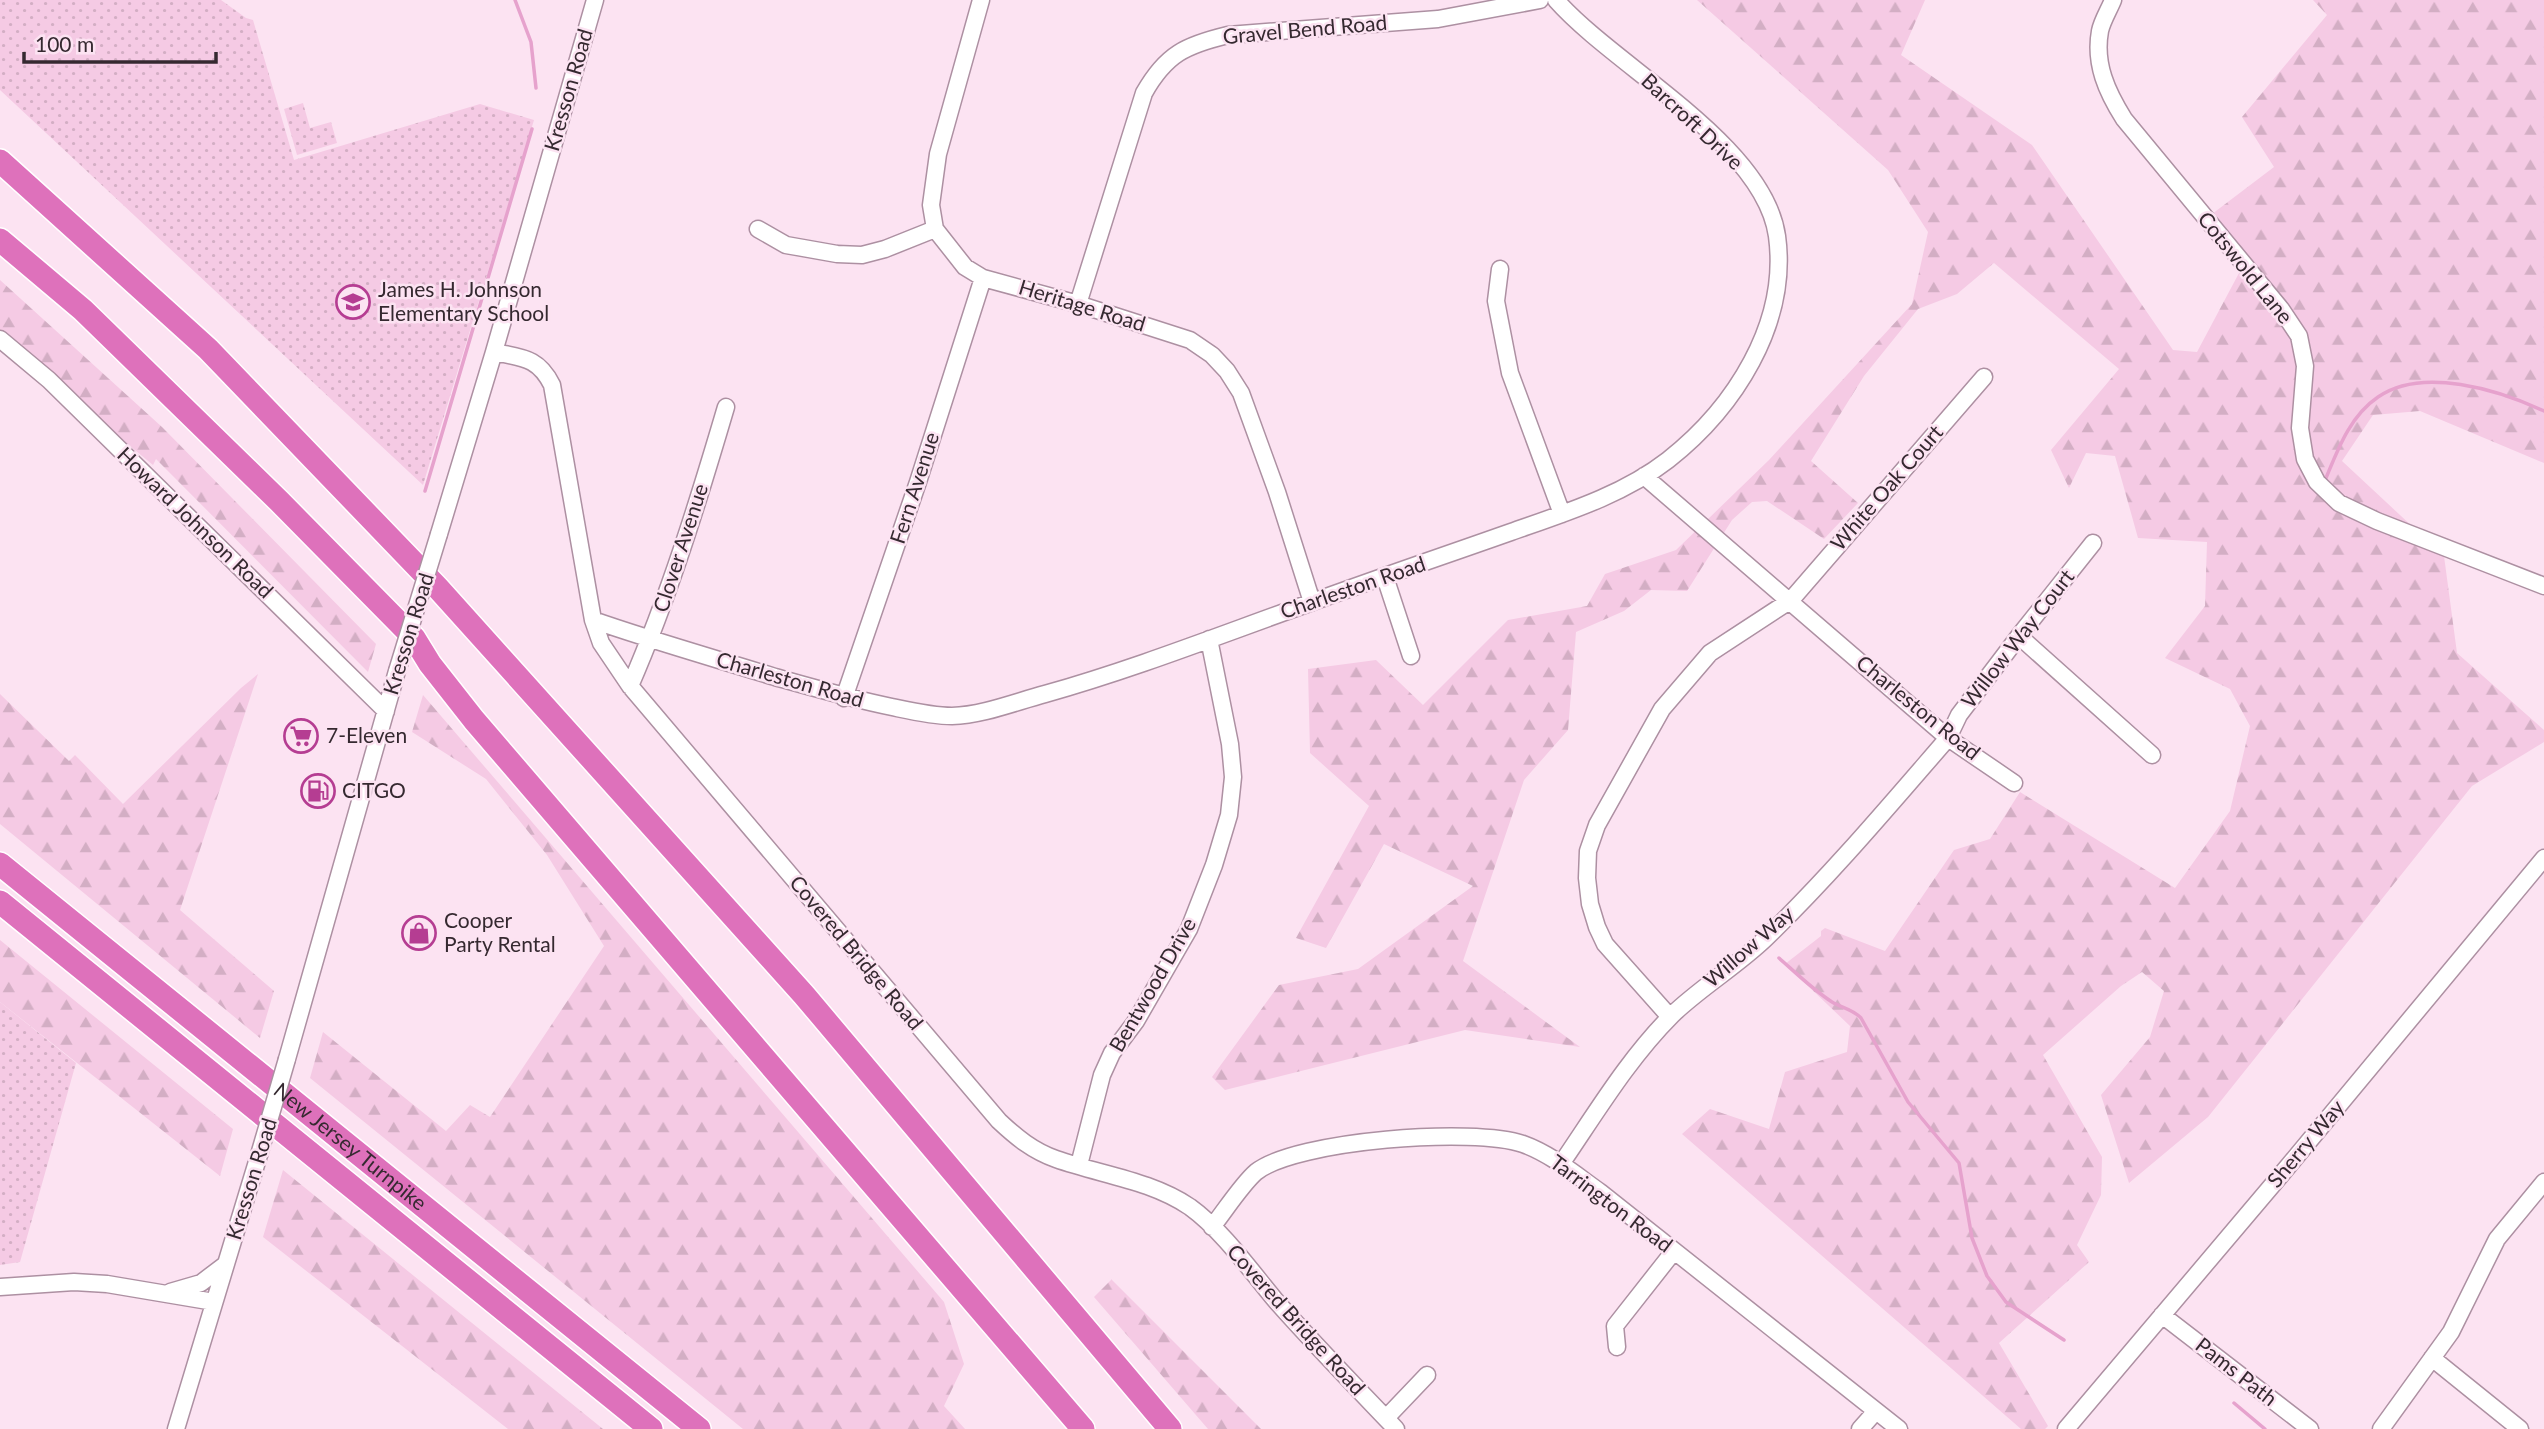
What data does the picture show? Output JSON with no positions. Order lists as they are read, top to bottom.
{
  "streets": {
    "highway": ["New Jersey Turnpike"],
    "street": [
      "Gravel Bend Road",
      "Kresson Road",
      "Barcroft Drive",
      "Cotswold Lane",
      "Heritage Road",
      "Fern Avenue",
      "White Oak Court",
      "Howard Johnson Road",
      "Clover Avenue",
      "Charleston Road",
      "Willow Way Court",
      "Willow Way",
      "Covered Bridge Road",
      "Bentwood Drive",
      "Sherry Way",
      "Tarrington Road",
      "Pams Path"
    ]
  },
  "crossings": [
    ["Gravel Bend Road", "Heritage Road"],
    ["Kresson Road", "Howard Johnson Road"],
    ["Kresson Road", "Covered Bridge Road"],
    ["Barcroft Drive", "Charleston Road"],
    ["Heritage Road", "Fern Avenue"],
    ["Heritage Road", "Charleston Road"],
    ["Fern Avenue", "Charleston Road"],
    ["White Oak Court", "Charleston Road"],
    ["White Oak Court", "Willow Way"],
    ["Clover Avenue", "Charleston Road"],
    ["Clover Avenue", "Covered Bridge Road"],
    ["Charleston Road", "Willow Way Court"],
    ["Charleston Road", "Willow Way"],
    ["Charleston Road", "Covered Bridge Road"],
    ["Charleston Road", "Bentwood Drive"],
    ["Willow Way Court", "Willow Way"],
    ["Willow Way", "Tarrington Road"],
    ["Covered Bridge Road", "Bentwood Drive"],
    ["Covered Bridge Road", "Tarrington Road"],
    ["Sherry Way", "Pams Path"]
  ],
  "places": {
    "school or university": ["James H. Johnson Elementary School"],
    "supermarket": ["7-Eleven"],
    "fuel station": ["CITGO"],
    "shop": ["Cooper Party Rental"]
  },
  "scale_bar": "100 m"
}
